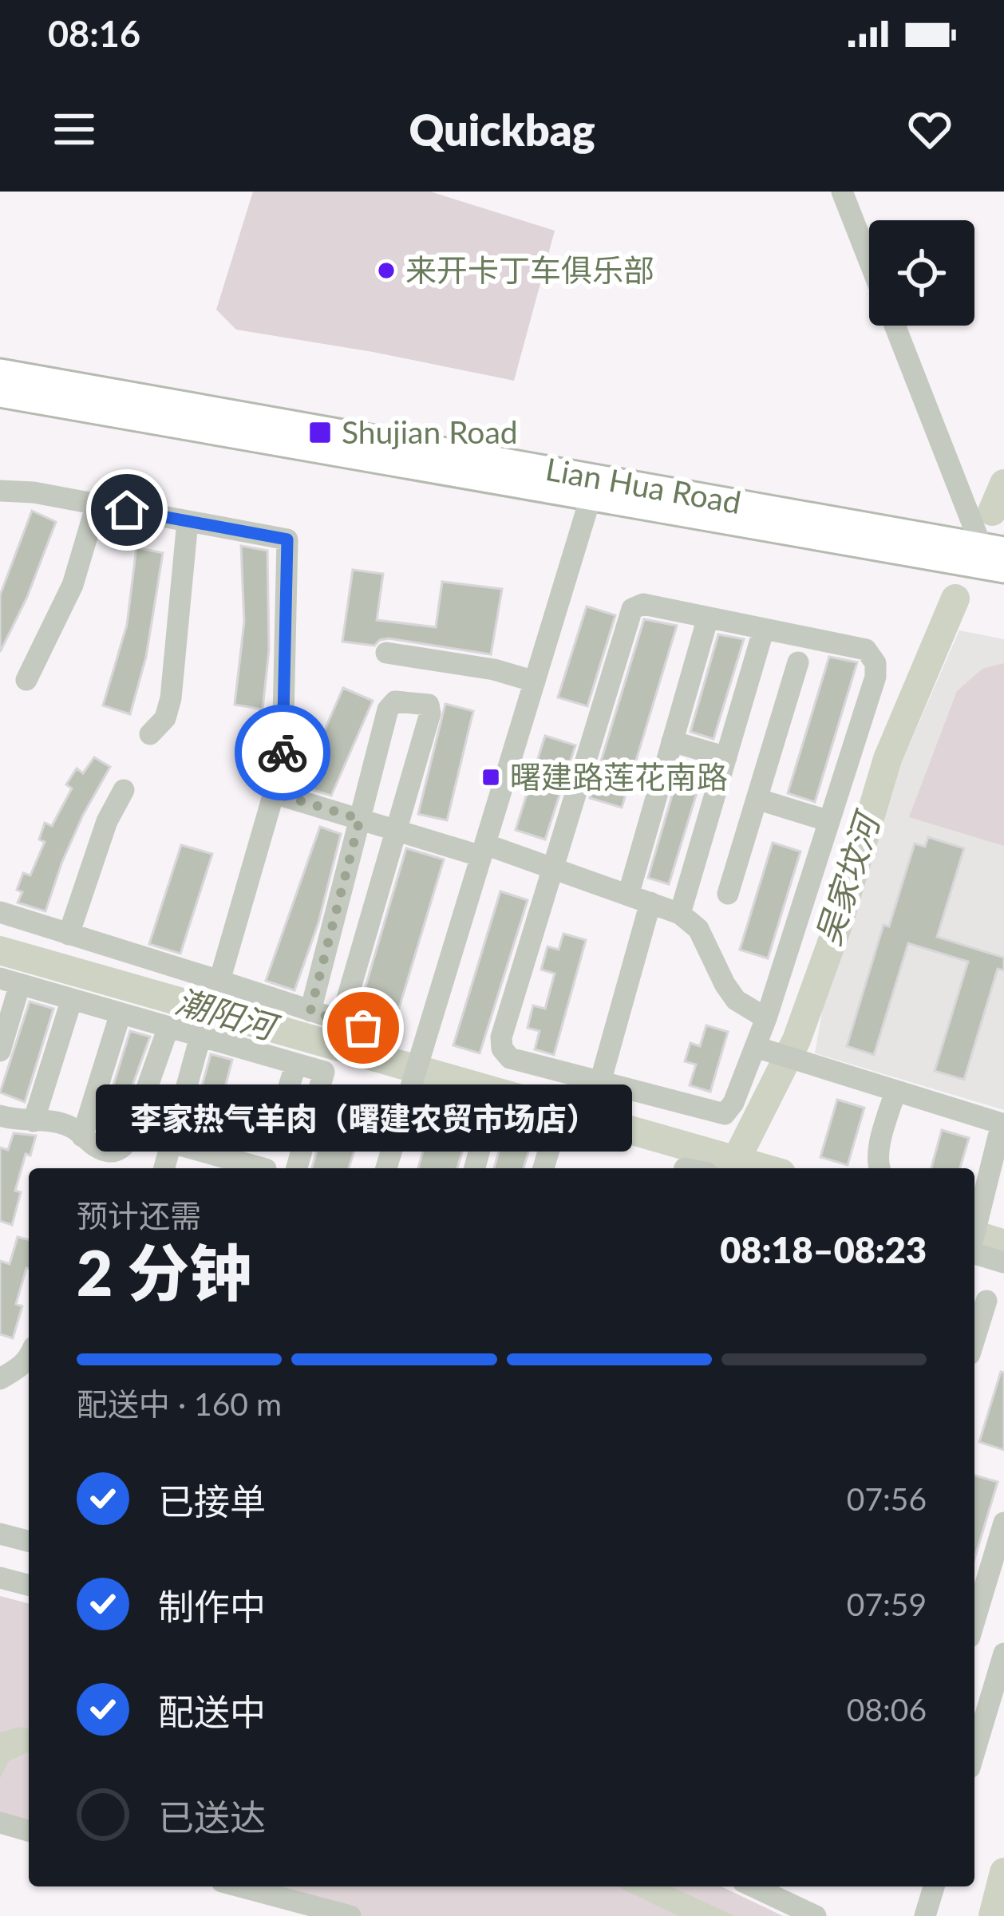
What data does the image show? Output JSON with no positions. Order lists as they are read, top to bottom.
{
  "streets": {
    "main road": ["Lian Hua Road"]
  },
  "water": ["吴家坟河", "潮阳河"],
  "places": {
    "other": ["来开卡丁车俱乐部", "李家热气羊肉（曙建农贸市场店）"],
    "transit": ["Shujian Road", "曙建路莲花南路"]
  },
  "page": {
    "status": "08:16",
    "header": "Quickbag",
    "bubble": "李家热气羊肉（曙建农贸市场店）",
    "heading": ["2 分钟", "预计还需", "08:18–08:23"],
    "bar": "配送中 · 160 m",
    "list": [
      ["已接单", "07:56"],
      ["制作中", "07:59"],
      ["配送中", "08:06"],
      "已送达"
    ]
  }
}
